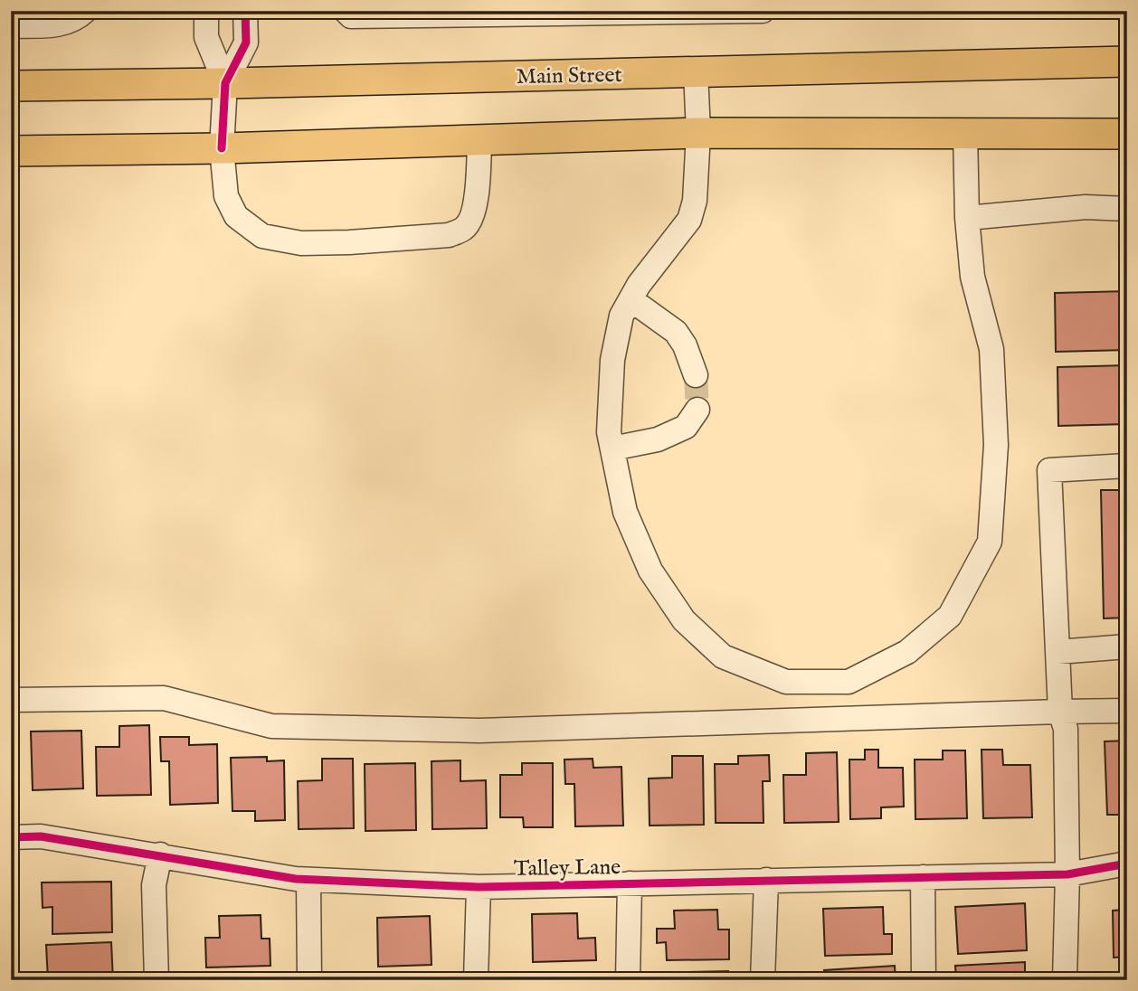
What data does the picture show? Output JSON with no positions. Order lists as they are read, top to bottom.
{
  "streets": {
    "main road": ["Main Street"],
    "street": ["Talley Lane"]
  }
}
